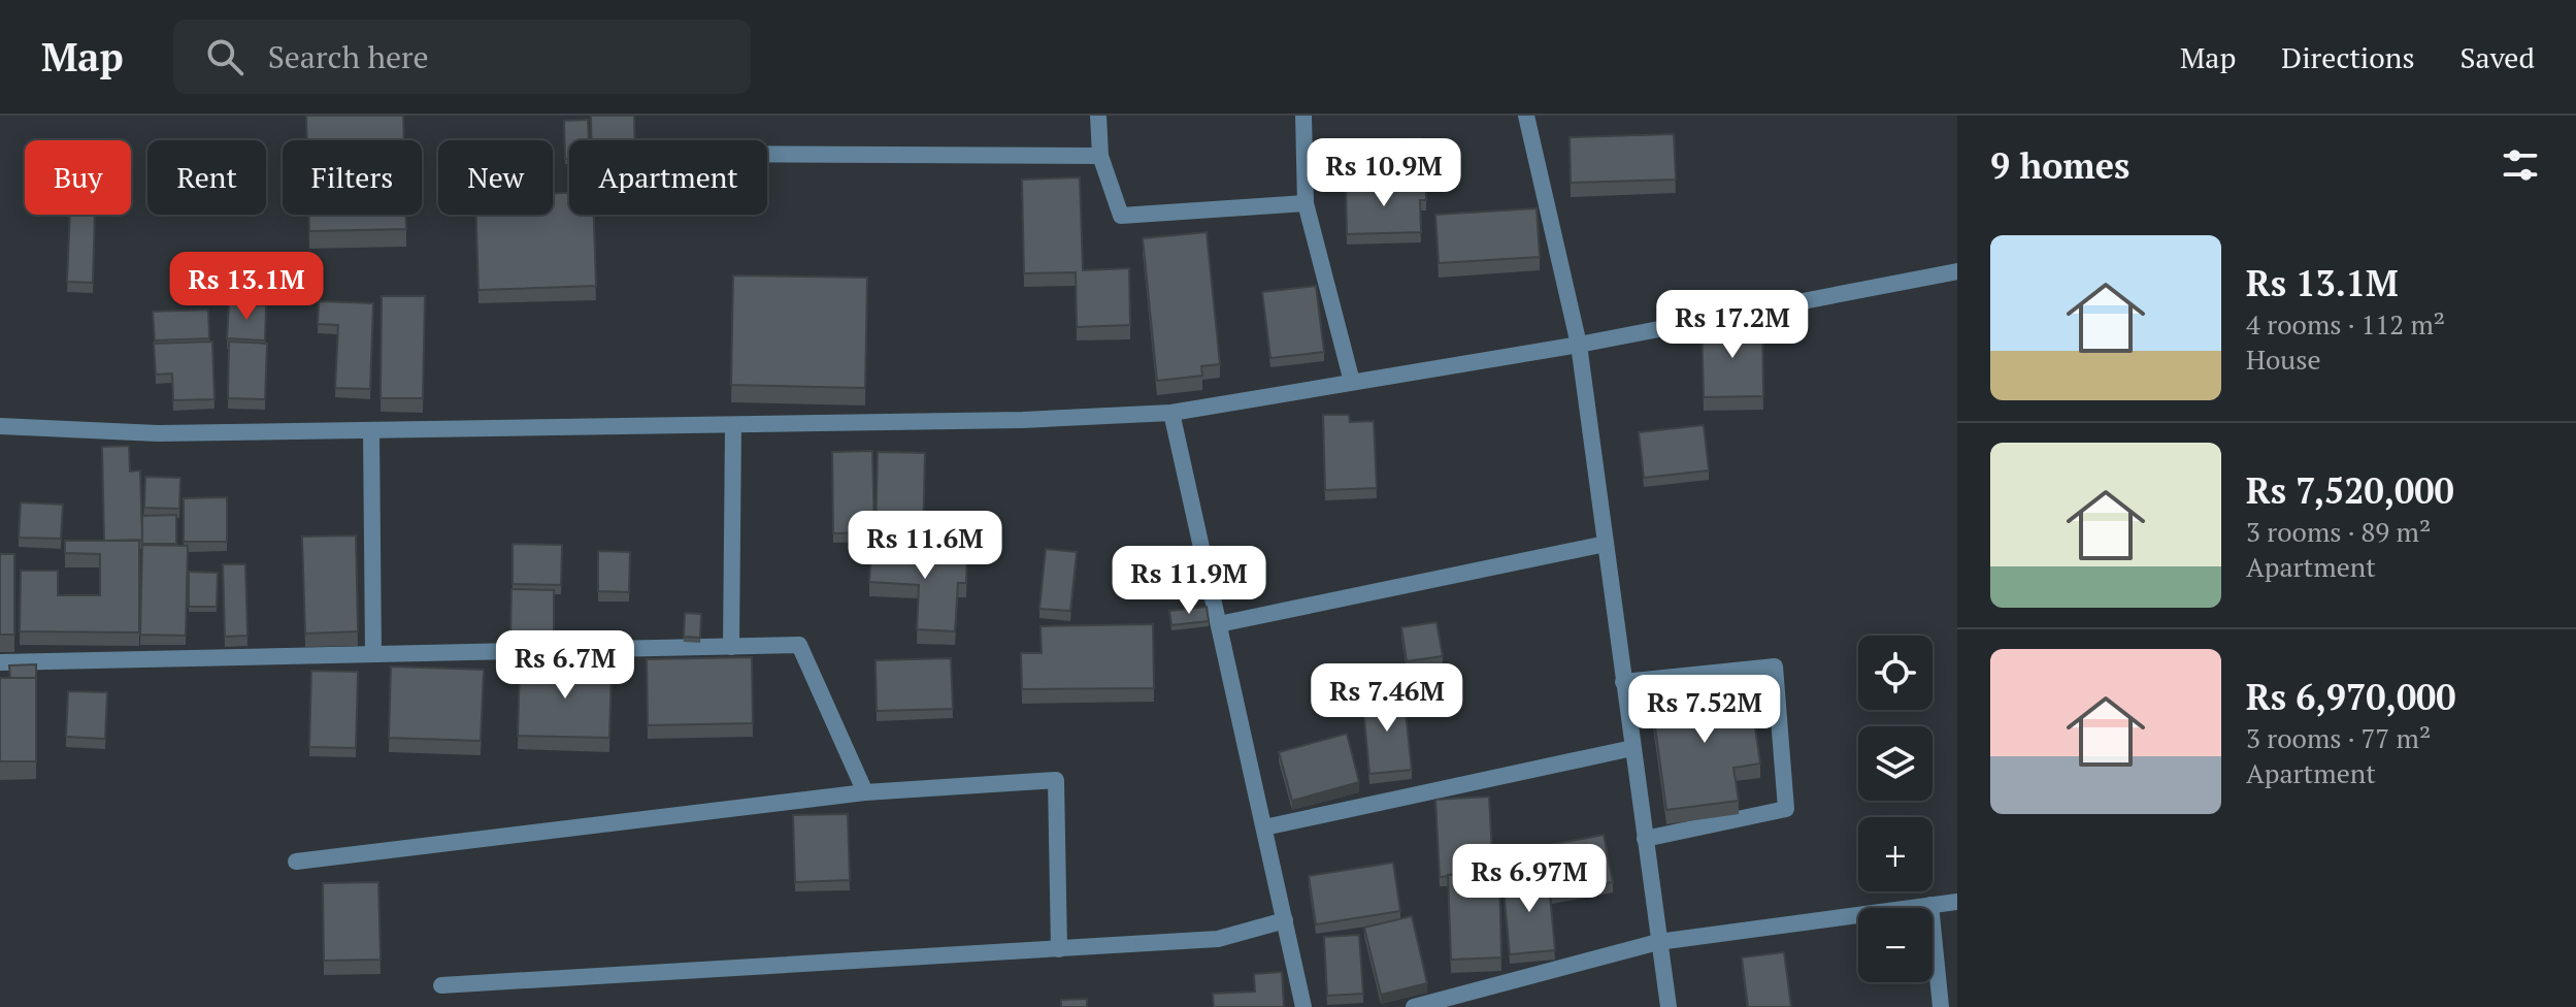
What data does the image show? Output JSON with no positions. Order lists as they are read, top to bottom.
{
  "page": {
    "header": "Map",
    "search": "Search here",
    "nav": ["Map", "Directions", "Saved"],
    "heading": "9 homes",
    "price": [
      "Rs 10.9M",
      "Rs 13.1M",
      "Rs 17.2M",
      "Rs 11.6M",
      "Rs 11.9M",
      "Rs 6.7M",
      "Rs 7.46M",
      "Rs 7.52M",
      "Rs 6.97M"
    ],
    "chip": [
      "Buy",
      "Rent",
      "Filters",
      "New",
      "Apartment"
    ],
    "list": [
      {
        "name": "Rs 13.1M",
        "note": "4 rooms · 112 m² · House"
      },
      {
        "name": "Rs 7,520,000",
        "note": "3 rooms · 89 m² · Apartment"
      },
      {
        "name": "Rs 6,970,000",
        "note": "3 rooms · 77 m² · Apartment"
      }
    ],
    "map_buttons": ["+", "−"]
  }
}
